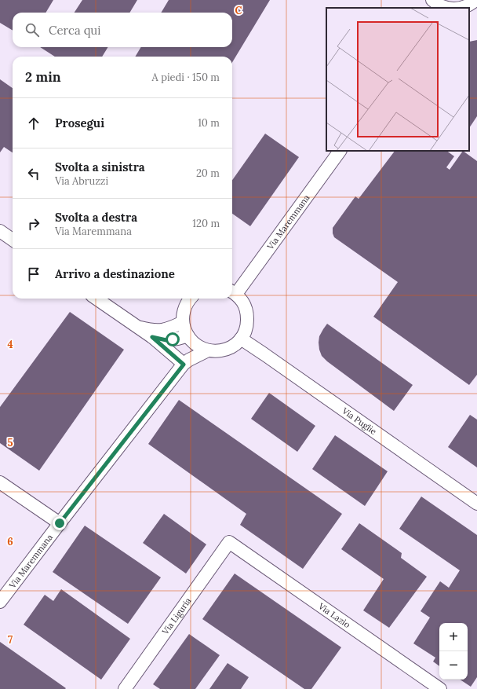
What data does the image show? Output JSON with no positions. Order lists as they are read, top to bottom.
{
  "streets": {
    "street": [
      "Via Maremmana",
      "Via Puglie",
      "Via Liguria",
      "Via Lazio"
    ]
  },
  "crossings": [
    ["Via Liguria", "Via Lazio"]
  ],
  "page": {
    "search": "Cerca qui",
    "heading": ["2 min", "A piedi · 150 m"],
    "list": [
      ["Prosegui", "10 m"],
      ["Svolta a sinistra", "Via Abruzzi", "20 m"],
      ["Svolta a destra", "Via Maremmana", "120 m"],
      "Arrivo a destinazione"
    ],
    "map_buttons": ["+", "−"]
  },
  "grid": {
    "columns": ["C"],
    "rows": [
      "4",
      "5",
      "6",
      "7"
    ]
  }
}
